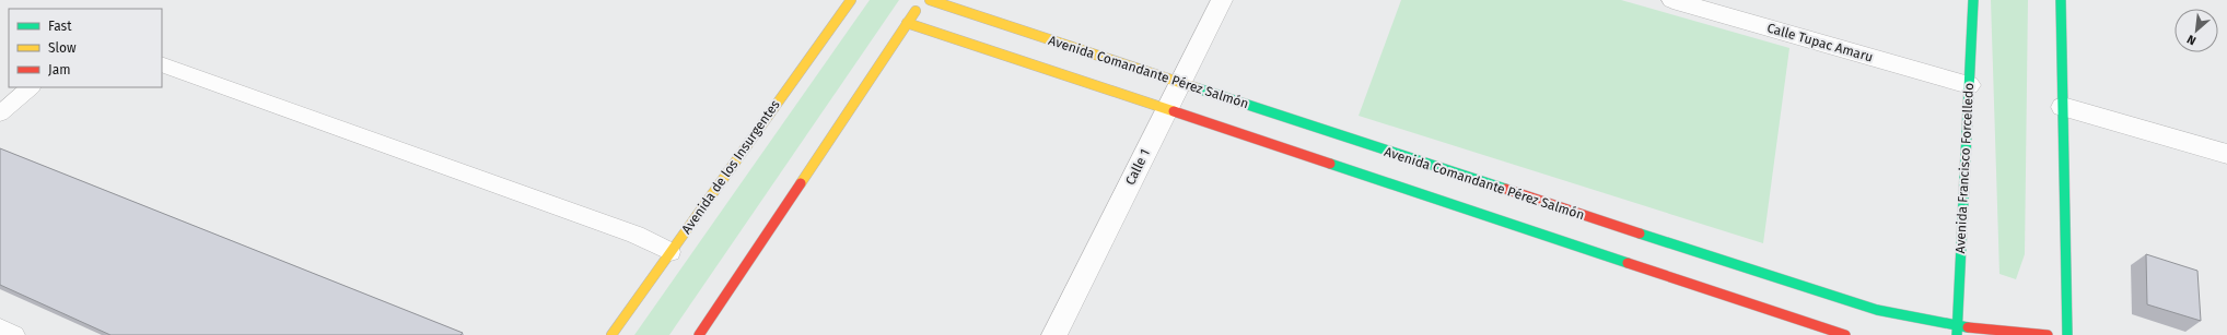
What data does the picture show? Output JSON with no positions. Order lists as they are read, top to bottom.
{
  "streets": {
    "main road": ["Avenida Comandante Pérez Salmón", "Avenida de los Insurgentes", "Avenida Francisco Forcelledo"],
    "street": ["Calle Tupac Amaru", "Calle 1"]
  },
  "crossings": [
    ["Calle Tupac Amaru", "Avenida Francisco Forcelledo"],
    ["Avenida Comandante Pérez Salmón", "Calle 1"],
    ["Avenida Comandante Pérez Salmón", "Avenida Francisco Forcelledo"]
  ],
  "legend": ["Fast", "Slow", "Jam"],
  "north": "bottom left"
}
